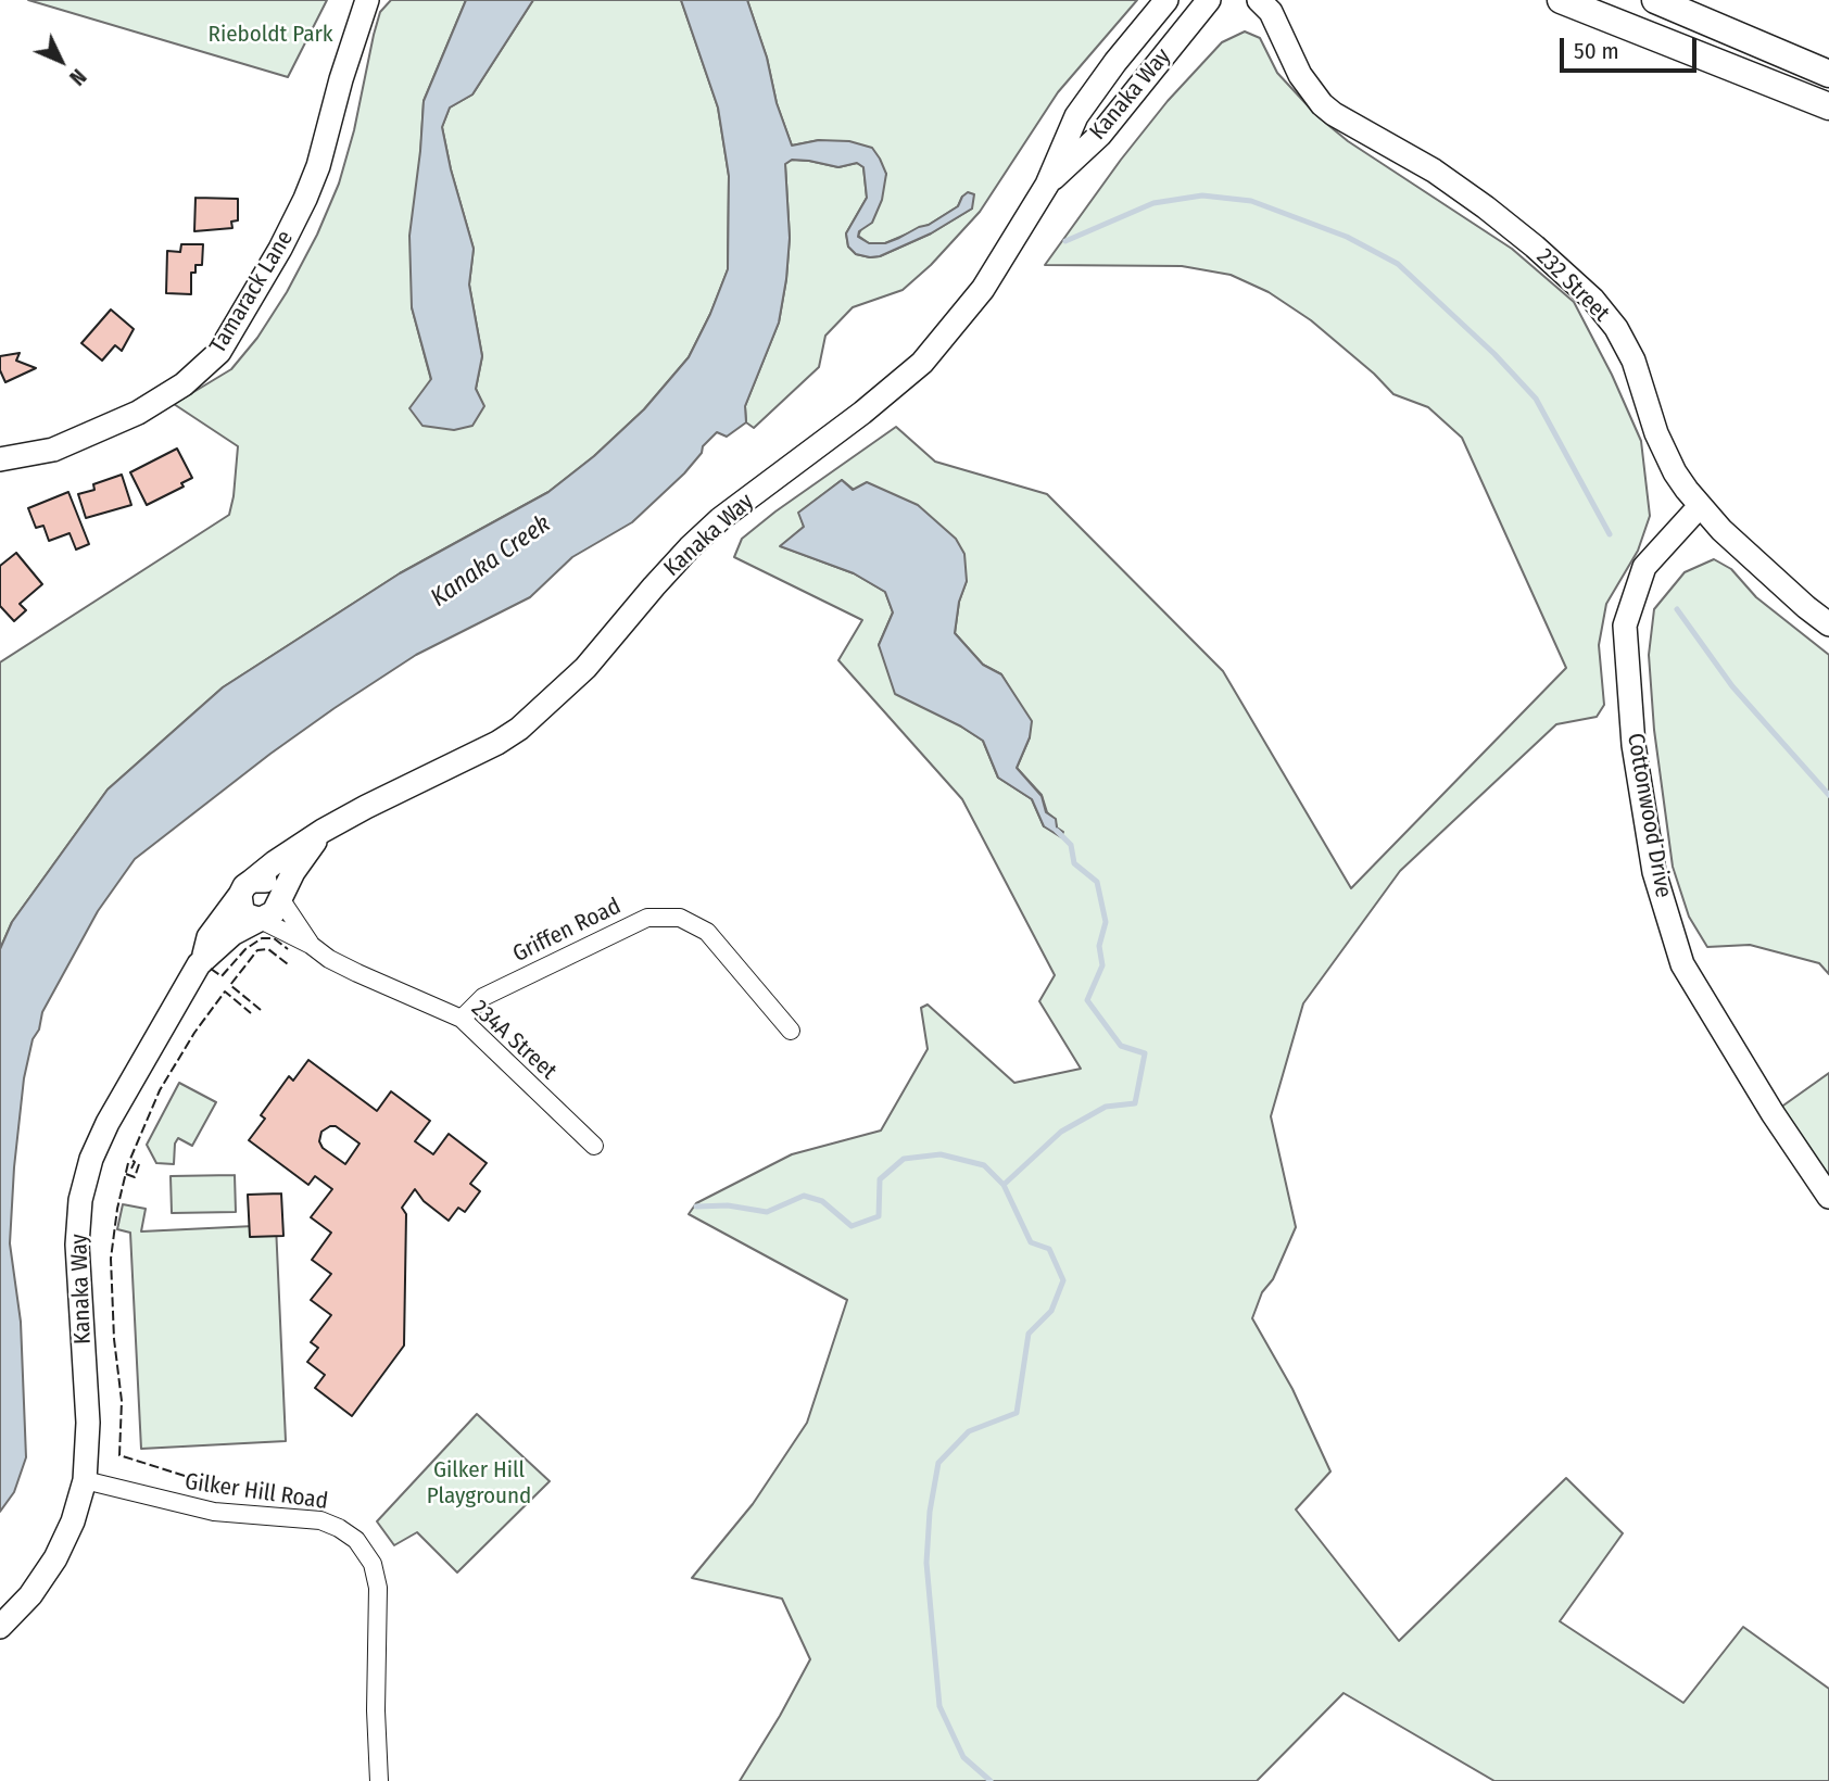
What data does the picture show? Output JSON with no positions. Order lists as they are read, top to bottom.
{
  "streets": {
    "main road": [
      "Kanaka Way",
      "232 Street",
      "Tamarack Lane",
      "Cottonwood Drive"
    ],
    "street": ["Griffen Road", "234A Street", "Gilker Hill Road"]
  },
  "crossings": [
    ["Kanaka Way", "234A Street"],
    ["Kanaka Way", "Gilker Hill Road"],
    ["232 Street", "Cottonwood Drive"],
    ["Griffen Road", "234A Street"]
  ],
  "water": ["Kanaka Creek"],
  "parks": ["Rieboldt Park", "Gilker Hill Playground"],
  "scale_bar": "50 m",
  "north": "bottom right"
}
